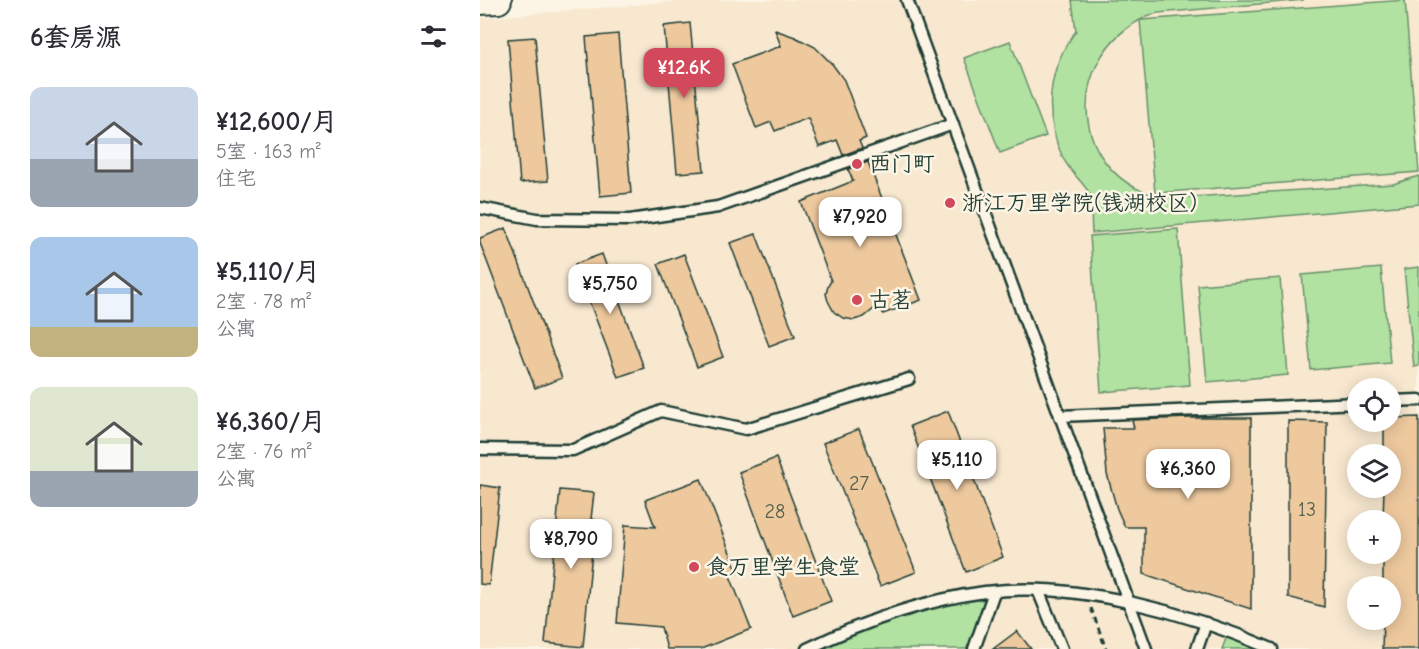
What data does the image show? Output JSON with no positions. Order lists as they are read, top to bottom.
{
  "places": [
    "西门町",
    "浙江万里学院(钱湖校区)",
    "古茗",
    "食万里学生食堂"
  ],
  "house_numbers": ["27", "13", "28"],
  "page": {
    "heading": "6套房源",
    "price": [
      "¥12.6K",
      "¥7,920",
      "¥5,750",
      "¥5,110",
      "¥6,360",
      "¥8,790"
    ],
    "list": [
      {
        "name": "¥12,600/月",
        "note": "5室 · 163 m² · 住宅"
      },
      {
        "name": "¥5,110/月",
        "note": "2室 · 78 m² · 公寓"
      },
      {
        "name": "¥6,360/月",
        "note": "2室 · 76 m² · 公寓"
      }
    ],
    "map_buttons": ["+", "−"]
  }
}
